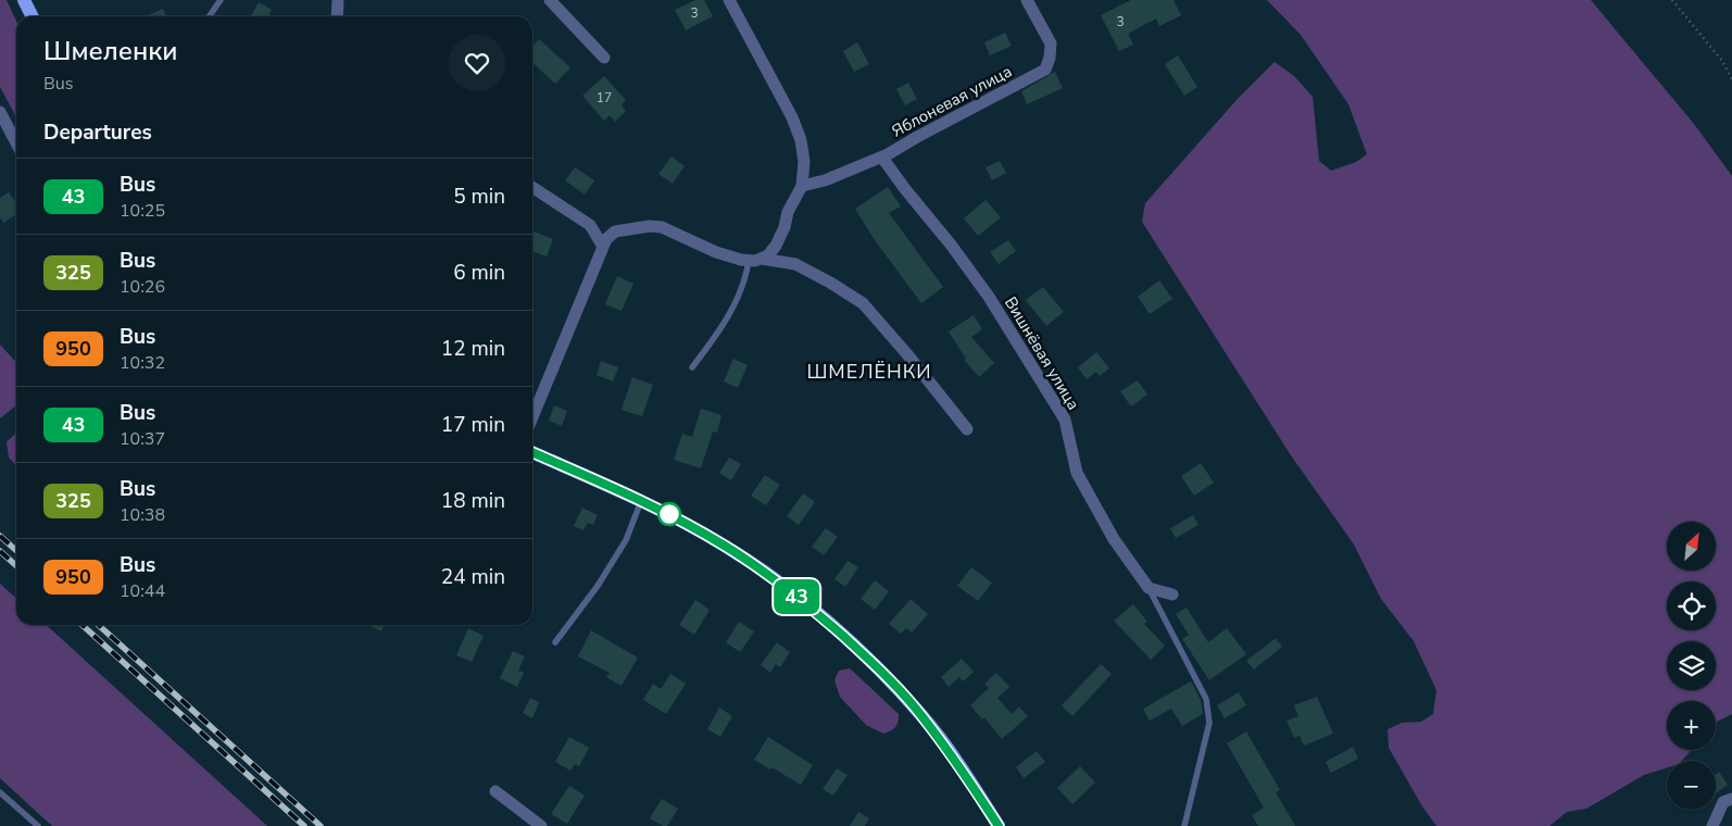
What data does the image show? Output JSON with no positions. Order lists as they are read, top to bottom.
{
  "streets": {
    "street": ["Яблоневая улица", "Вишнёвая улица"]
  },
  "crossings": [
    ["Яблоневая улица", "Вишнёвая улица"]
  ],
  "districts": ["ШМЕЛЁНКИ"],
  "lines": ["bus line 43"],
  "house_numbers": ["3", "3", "17"],
  "north": "top right",
  "page": {
    "on_map": "43",
    "heading": [
      ["Шмеленки", "Bus"],
      "Departures"
    ],
    "list": [
      {
        "mark": "43",
        "name": "Bus",
        "note": "10:25",
        "value": "5 min"
      },
      {
        "mark": "325",
        "name": "Bus",
        "note": "10:26",
        "value": "6 min"
      },
      {
        "mark": "950",
        "name": "Bus",
        "note": "10:32",
        "value": "12 min"
      },
      {
        "mark": "43",
        "name": "Bus",
        "note": "10:37",
        "value": "17 min"
      },
      {
        "mark": "325",
        "name": "Bus",
        "note": "10:38",
        "value": "18 min"
      },
      {
        "mark": "950",
        "name": "Bus",
        "note": "10:44",
        "value": "24 min"
      }
    ],
    "map_buttons": ["+", "−"]
  }
}
